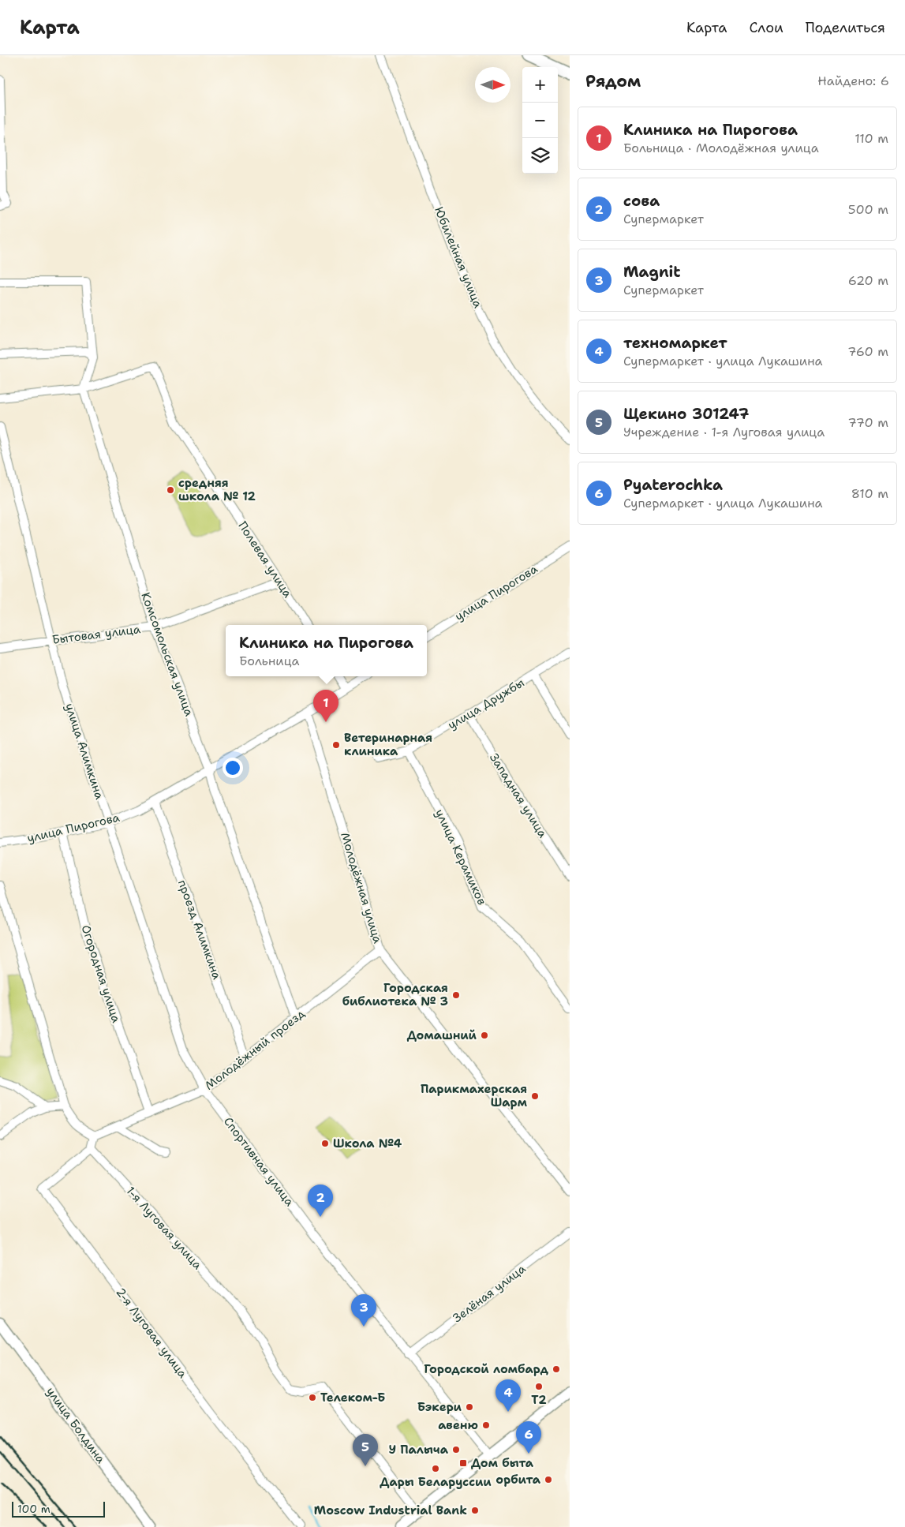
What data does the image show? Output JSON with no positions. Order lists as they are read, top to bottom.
{
  "streets": {
    "main road": ["улица Болдина"],
    "street": [
      "Юбилейная улица",
      "Полевая улица",
      "улица Пирогова",
      "Бытовая улица",
      "Комсомольская улица",
      "улица Дружбы",
      "улица Алимкина",
      "Западная улица",
      "улица Керамиков",
      "Молодёжная улица",
      "проезд Алимкина",
      "Огородная улица",
      "Молодёжный проезд",
      "Спортивная улица",
      "1-я Луговая улица",
      "Зелёная улица",
      "2-я Луговая улица"
    ]
  },
  "crossings": [
    ["Полевая улица", "Бытовая улица"],
    ["Полевая улица", "Комсомольская улица"],
    ["улица Пирогова", "Комсомольская улица"],
    ["улица Пирогова", "улица Алимкина"],
    ["улица Пирогова", "Молодёжная улица"],
    ["улица Пирогова", "проезд Алимкина"],
    ["улица Пирогова", "Огородная улица"],
    ["Бытовая улица", "Комсомольская улица"],
    ["Бытовая улица", "улица Алимкина"],
    ["Комсомольская улица", "Молодёжный проезд"],
    ["улица Дружбы", "Западная улица"],
    ["улица Дружбы", "улица Керамиков"],
    ["улица Алимкина", "Молодёжный проезд"],
    ["улица Алимкина", "Спортивная улица"],
    ["Молодёжная улица", "Молодёжный проезд"],
    ["проезд Алимкина", "Молодёжный проезд"],
    ["Огородная улица", "Молодёжный проезд"],
    ["Молодёжный проезд", "Спортивная улица"],
    ["Спортивная улица", "Зелёная улица"],
    ["1-я Луговая улица", "2-я Луговая улица"]
  ],
  "places": {
    "other": [
      "средняя школа № 12",
      "Ветеринарная клиника",
      "Городская библиотека № 3",
      "Домашний",
      "Парикмахерская Шарм",
      "Школа №4",
      "Городской ломбард",
      "T2",
      "Телеком-Б",
      "Бэкери",
      "авеню",
      "У Палыча",
      "Дары Беларуссии",
      "орбита",
      "Moscow Industrial Bank"
    ],
    "transit": ["Дом быта"]
  },
  "scale_bar": "100 m",
  "north": "right",
  "page": {
    "header": "Карта",
    "nav": ["Карта", "Слои", "Поделиться"],
    "heading": ["Рядом", "Найдено: 6"],
    "map_buttons": ["+", "−"],
    "list": [
      {
        "mark": "1",
        "name": "Клиника на Пирогова",
        "note": "Больница · Молодёжная улица",
        "value": "110 m"
      },
      {
        "mark": "2",
        "name": "сова",
        "note": "Супермаркет",
        "value": "500 m"
      },
      {
        "mark": "3",
        "name": "Magnit",
        "note": "Супермаркет",
        "value": "620 m"
      },
      {
        "mark": "4",
        "name": "техномаркет",
        "note": "Супермаркет · улица Лукашина",
        "value": "760 m"
      },
      {
        "mark": "5",
        "name": "Щекино 301247",
        "note": "Учреждение · 1-я Луговая улица",
        "value": "770 m"
      },
      {
        "mark": "6",
        "name": "Pyaterochka",
        "note": "Супермаркет · улица Лукашина",
        "value": "810 m"
      }
    ],
    "popup": ["Клиника на Пирогова", "Больница"],
    "pins": [
      "1",
      "2",
      "3",
      "4",
      "6",
      "5"
    ],
    "scale": "100 m"
  }
}
